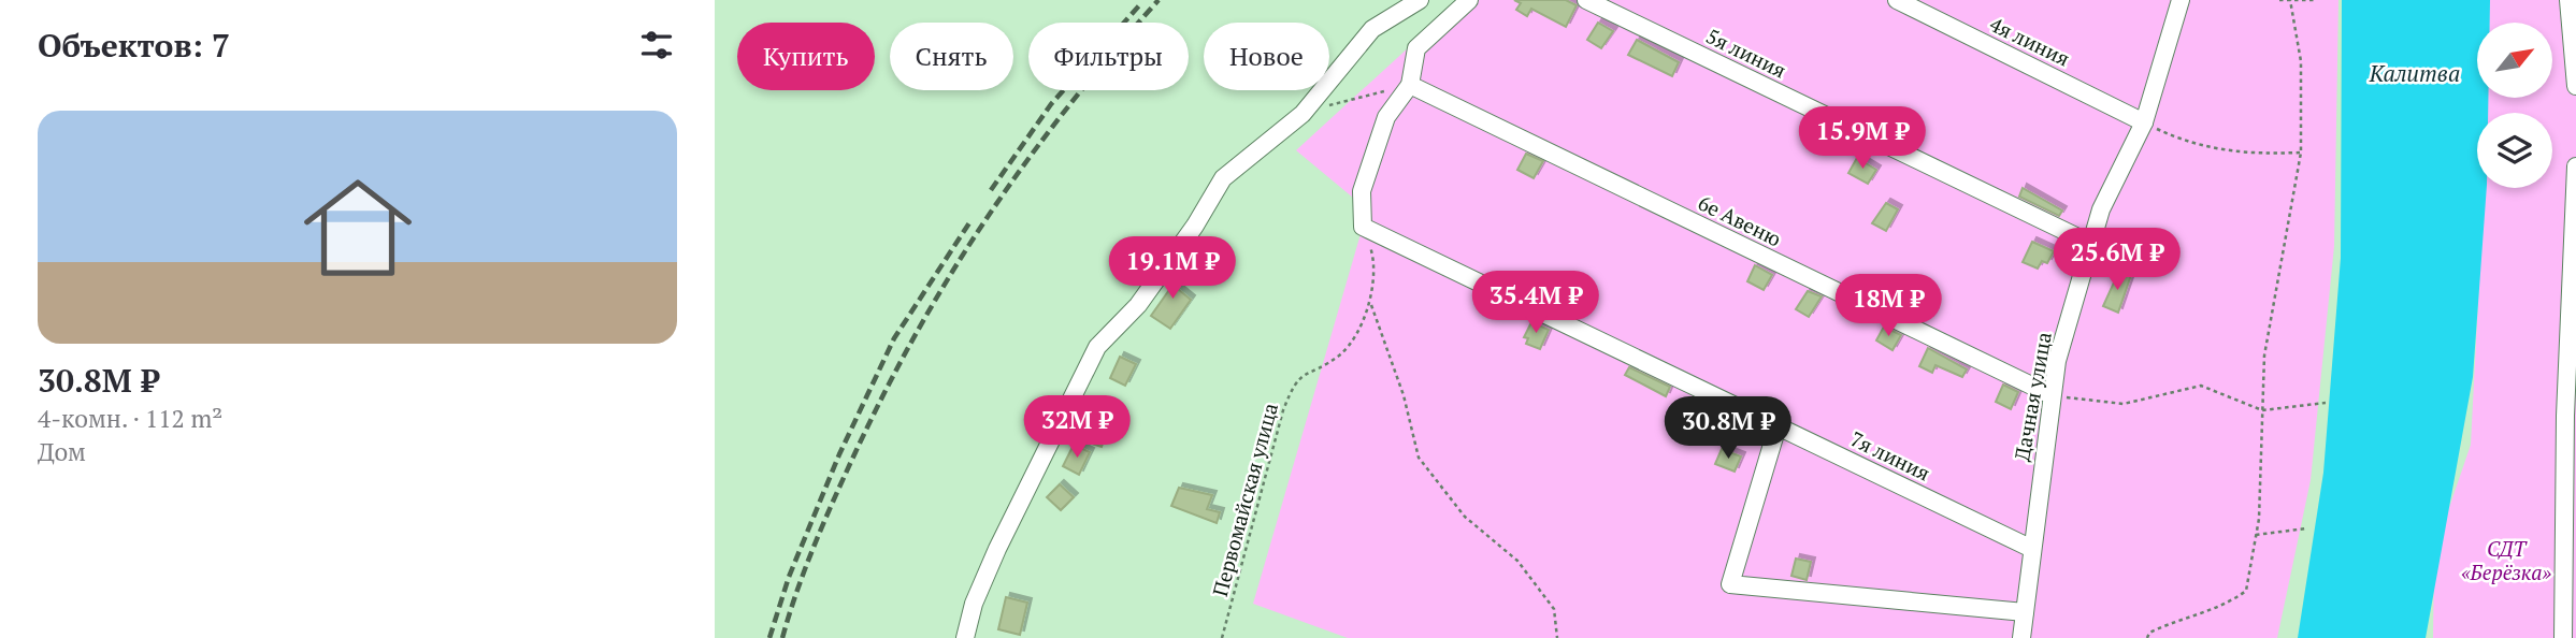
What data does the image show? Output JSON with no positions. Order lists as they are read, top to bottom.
{
  "streets": {
    "street": [
      "4я линия",
      "5я линия",
      "6е Авеню",
      "Дачная улица",
      "7я линия"
    ],
    "path": ["Первомайская улица"]
  },
  "crossings": [
    ["4я линия", "Дачная улица"],
    ["5я линия", "Дачная улица"],
    ["6е Авеню", "Дачная улица"],
    ["Дачная улица", "7я линия"],
    ["7я линия", "Первомайская улица"]
  ],
  "water": ["Калитва"],
  "parks": ["СДТ «Берёзка»"],
  "north": "top right",
  "page": {
    "heading": "Объектов: 7",
    "chip": [
      "Купить",
      "Снять",
      "Фильтры",
      "Новое"
    ],
    "list": [
      {
        "name": "30.8M ₽",
        "note": "4-комн. · 112 m² · Дом"
      }
    ],
    "price": [
      "15.9M ₽",
      "25.6M ₽",
      "19.1M ₽",
      "35.4M ₽",
      "18M ₽",
      "32M ₽",
      "30.8M ₽"
    ]
  }
}
